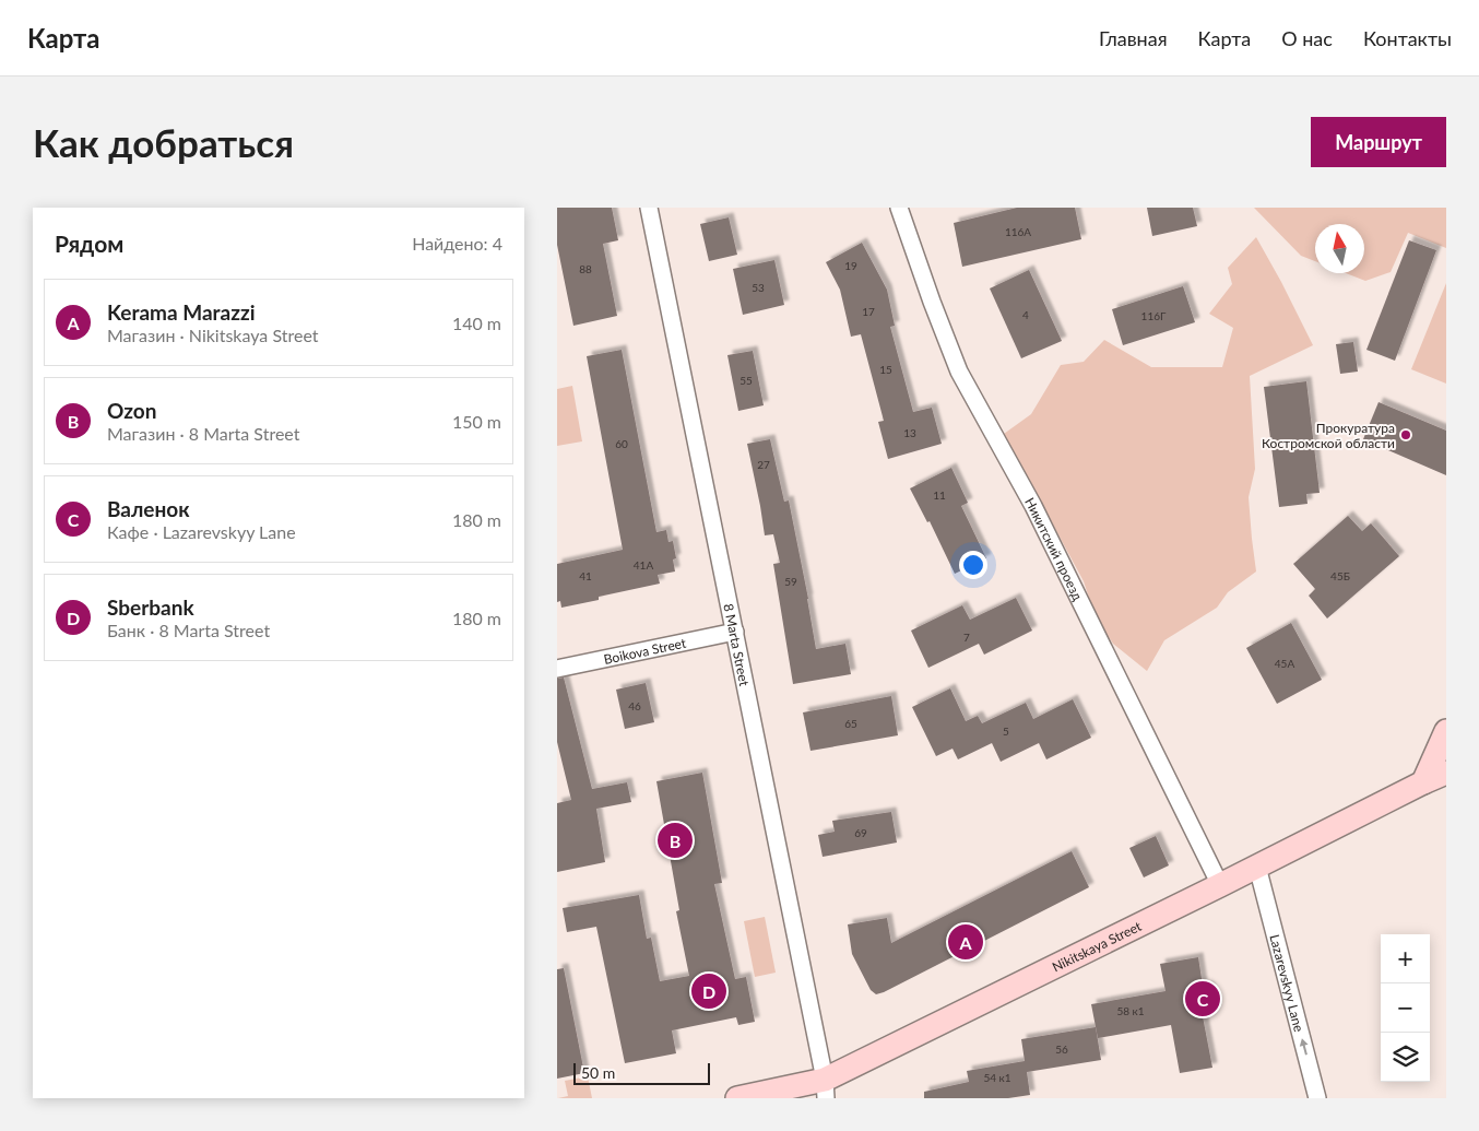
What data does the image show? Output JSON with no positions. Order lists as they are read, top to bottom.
{
  "streets": {
    "street": [
      "Никитский проезд",
      "8 Marta Street",
      "Boikova Street",
      "Nikitskaya Street",
      "Lazarevskyy Lane"
    ]
  },
  "crossings": [
    ["Никитский проезд", "Nikitskaya Street"],
    ["8 Marta Street", "Boikova Street"],
    ["8 Marta Street", "Nikitskaya Street"],
    ["Nikitskaya Street", "Lazarevskyy Lane"]
  ],
  "one_way": ["Lazarevskyy Lane"],
  "places": ["Прокуратура Костромской области"],
  "house_numbers": [
    "116А",
    "19",
    "88",
    "53",
    "17",
    "4",
    "116Г",
    "15",
    "55",
    "13",
    "60",
    "27",
    "11",
    "41А",
    "41",
    "45Б",
    "59",
    "7",
    "45А",
    "46",
    "65",
    "5",
    "69",
    "58 к1",
    "56",
    "54 к1"
  ],
  "scale_bar": "50 m",
  "north": "top",
  "page": {
    "header": "Карта",
    "nav": [
      "Главная",
      "Карта",
      "О нас",
      "Контакты"
    ],
    "buttons": "Маршрут",
    "title": "Как добраться",
    "heading": ["Рядом", "Найдено: 4"],
    "list": [
      {
        "mark": "A",
        "name": "Kerama Marazzi",
        "note": "Магазин · Nikitskaya Street",
        "value": "140 m"
      },
      {
        "mark": "B",
        "name": "Ozon",
        "note": "Магазин · 8 Marta Street",
        "value": "150 m"
      },
      {
        "mark": "C",
        "name": "Валенок",
        "note": "Кафе · Lazarevskyy Lane",
        "value": "180 m"
      },
      {
        "mark": "D",
        "name": "Sberbank",
        "note": "Банк · 8 Marta Street",
        "value": "180 m"
      }
    ],
    "pins": [
      "B",
      "A",
      "D",
      "C"
    ],
    "map_buttons": ["+", "−"],
    "scale": "50 m"
  }
}
